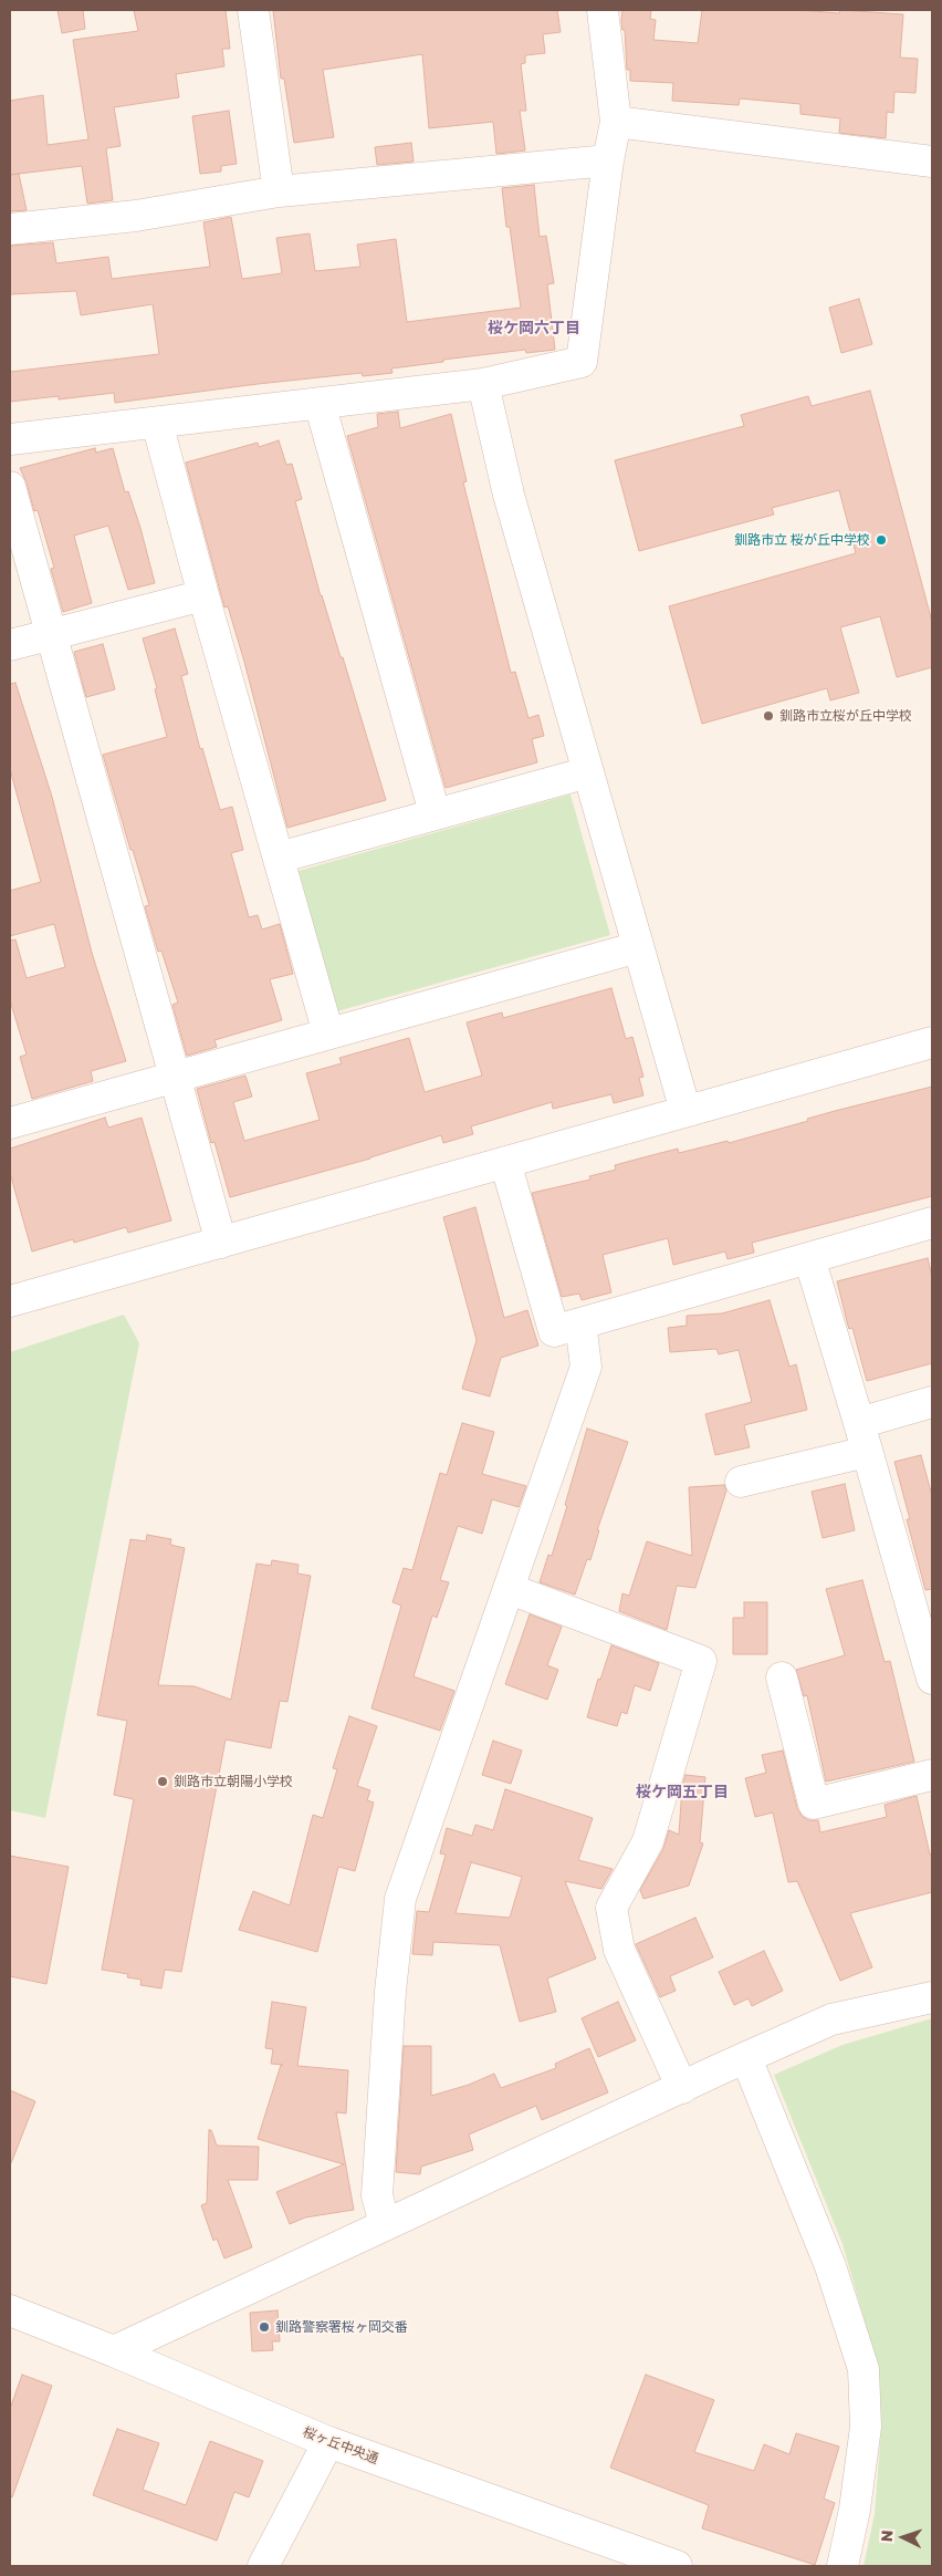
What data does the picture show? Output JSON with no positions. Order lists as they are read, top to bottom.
{
  "streets": {
    "street": ["桜ヶ丘中央通"]
  },
  "districts": ["桜ケ岡六丁目", "桜ケ岡五丁目"],
  "places": [
    "釧路市立 桜が丘中学校",
    "釧路市立桜が丘中学校",
    "釧路市立朝陽小学校",
    "釧路警察署桜ヶ岡交番"
  ],
  "north": "left"
}
